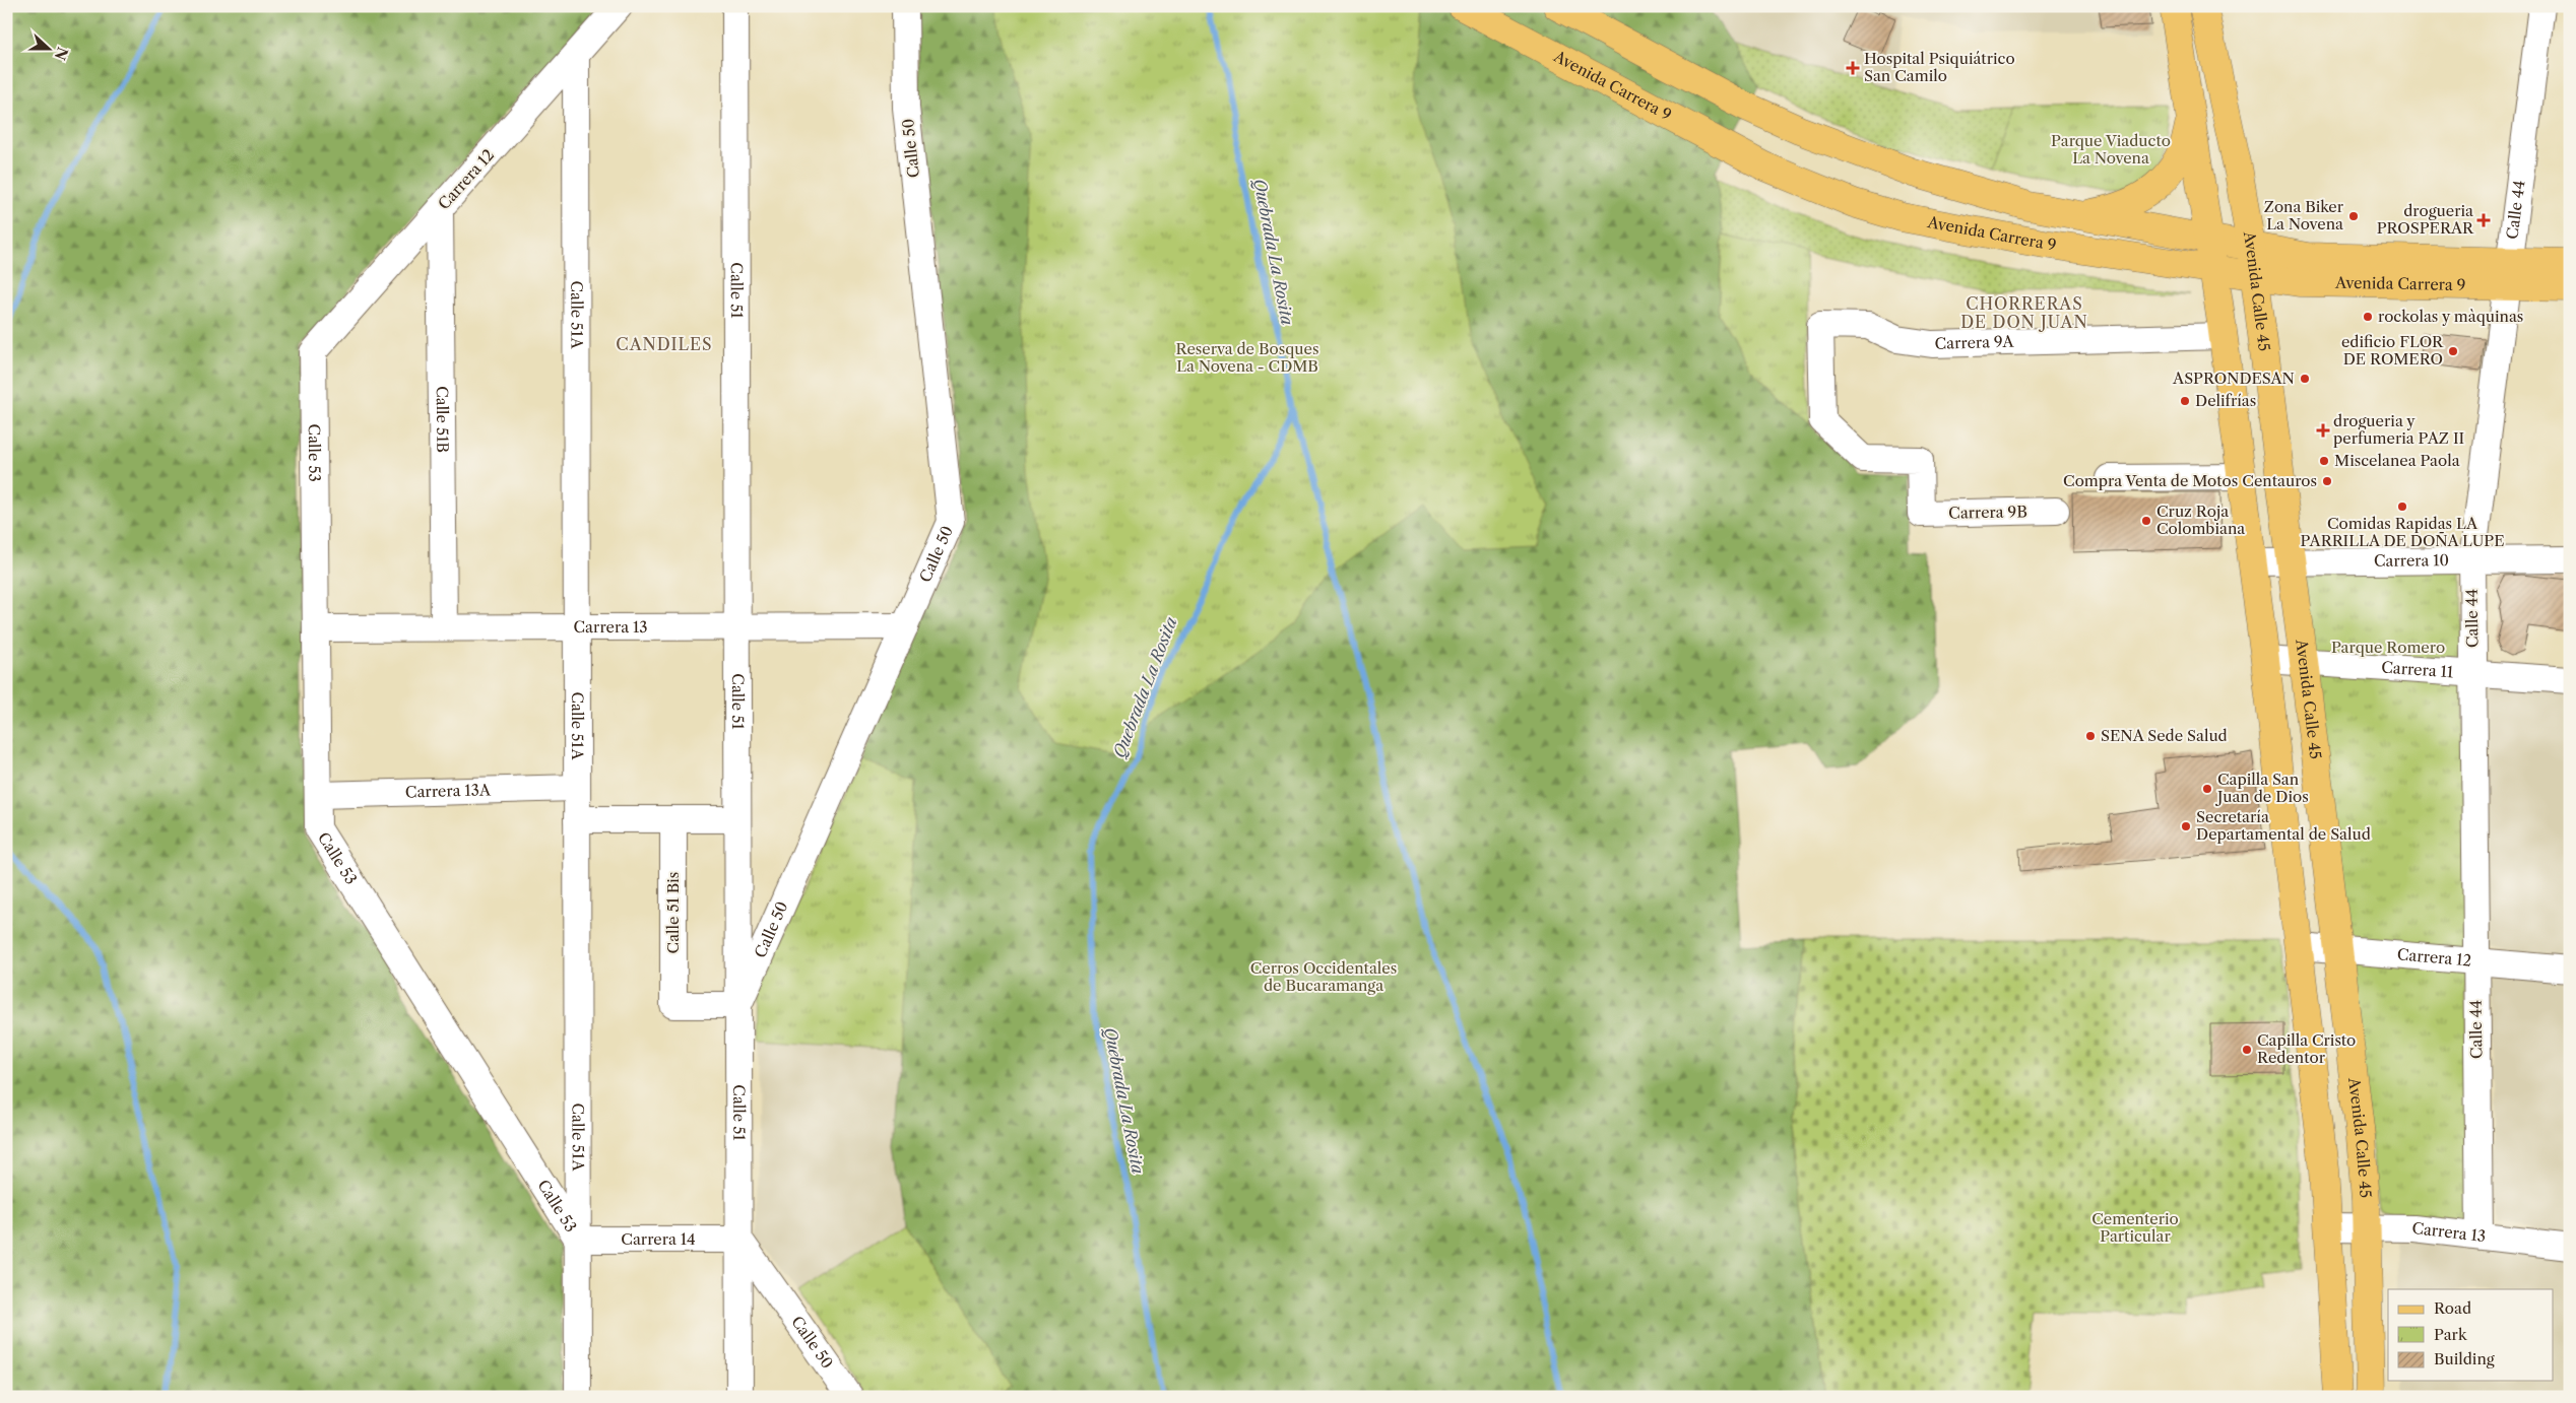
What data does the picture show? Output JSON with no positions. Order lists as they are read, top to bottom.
{
  "streets": {
    "main road": ["Avenida Carrera 9", "Avenida Calle 45"],
    "street": [
      "Calle 50",
      "Carrera 12",
      "Calle 44",
      "Calle 51",
      "Calle 51A",
      "Carrera 9A",
      "Calle 51B",
      "Calle 53",
      "Carrera 9B",
      "Carrera 10",
      "Carrera 13",
      "Carrera 11",
      "Carrera 13A",
      "Calle 51 Bis",
      "Carrera 14"
    ]
  },
  "crossings": [
    ["Avenida Carrera 9", "Calle 44"],
    ["Avenida Carrera 9", "Avenida Calle 45"],
    ["Calle 50", "Calle 51"],
    ["Calle 50", "Carrera 13"],
    ["Calle 50", "Calle 51 Bis"],
    ["Calle 50", "Carrera 14"],
    ["Carrera 12", "Calle 44"],
    ["Carrera 12", "Avenida Calle 45"],
    ["Carrera 12", "Calle 51A"],
    ["Carrera 12", "Calle 51B"],
    ["Carrera 12", "Calle 53"],
    ["Calle 44", "Carrera 10"],
    ["Calle 44", "Carrera 13"],
    ["Calle 44", "Carrera 11"],
    ["Calle 51", "Carrera 13"],
    ["Calle 51", "Calle 51 Bis"],
    ["Calle 51", "Carrera 14"],
    ["Avenida Calle 45", "Carrera 10"],
    ["Avenida Calle 45", "Carrera 13"],
    ["Avenida Calle 45", "Carrera 11"],
    ["Calle 51A", "Calle 53"],
    ["Calle 51A", "Carrera 13"],
    ["Calle 51A", "Carrera 13A"],
    ["Calle 51A", "Carrera 14"],
    ["Carrera 9A", "Carrera 9B"],
    ["Calle 51B", "Carrera 13"],
    ["Calle 53", "Carrera 13"],
    ["Calle 53", "Carrera 13A"],
    ["Calle 53", "Carrera 14"]
  ],
  "districts": ["CHORRERAS DE DON JUAN", "CANDILES"],
  "water": ["Quebrada La Rosita"],
  "parks": [
    "Parque Viaducto La Novena",
    "Reserva de Bosques La Novena - CDMB",
    "Parque Romero",
    "Cerros Occidentales de Bucaramanga",
    "Cementerio Particular"
  ],
  "places": {
    "health": ["Hospital Psiquiátrico San Camilo", "drogueria PROSPERAR", "drogueria y perfumeria PAZ II"],
    "other": [
      "Zona Biker La Novena",
      "rockolas y màquinas",
      "edificio FLOR DE ROMERO",
      "ASPRONDESAN",
      "Delifrías",
      "Miscelanea Paola",
      "Compra Venta de Motos Centauros",
      "Comidas Rapidas LA PARRILLA DE DOÑA LUPE",
      "Cruz Roja Colombiana",
      "SENA Sede Salud",
      "Capilla San Juan de Dios",
      "Secretaría Departamental de Salud",
      "Capilla Cristo Redentor"
    ]
  },
  "legend": ["Road", "Park", "Building"],
  "north": "right"
}
